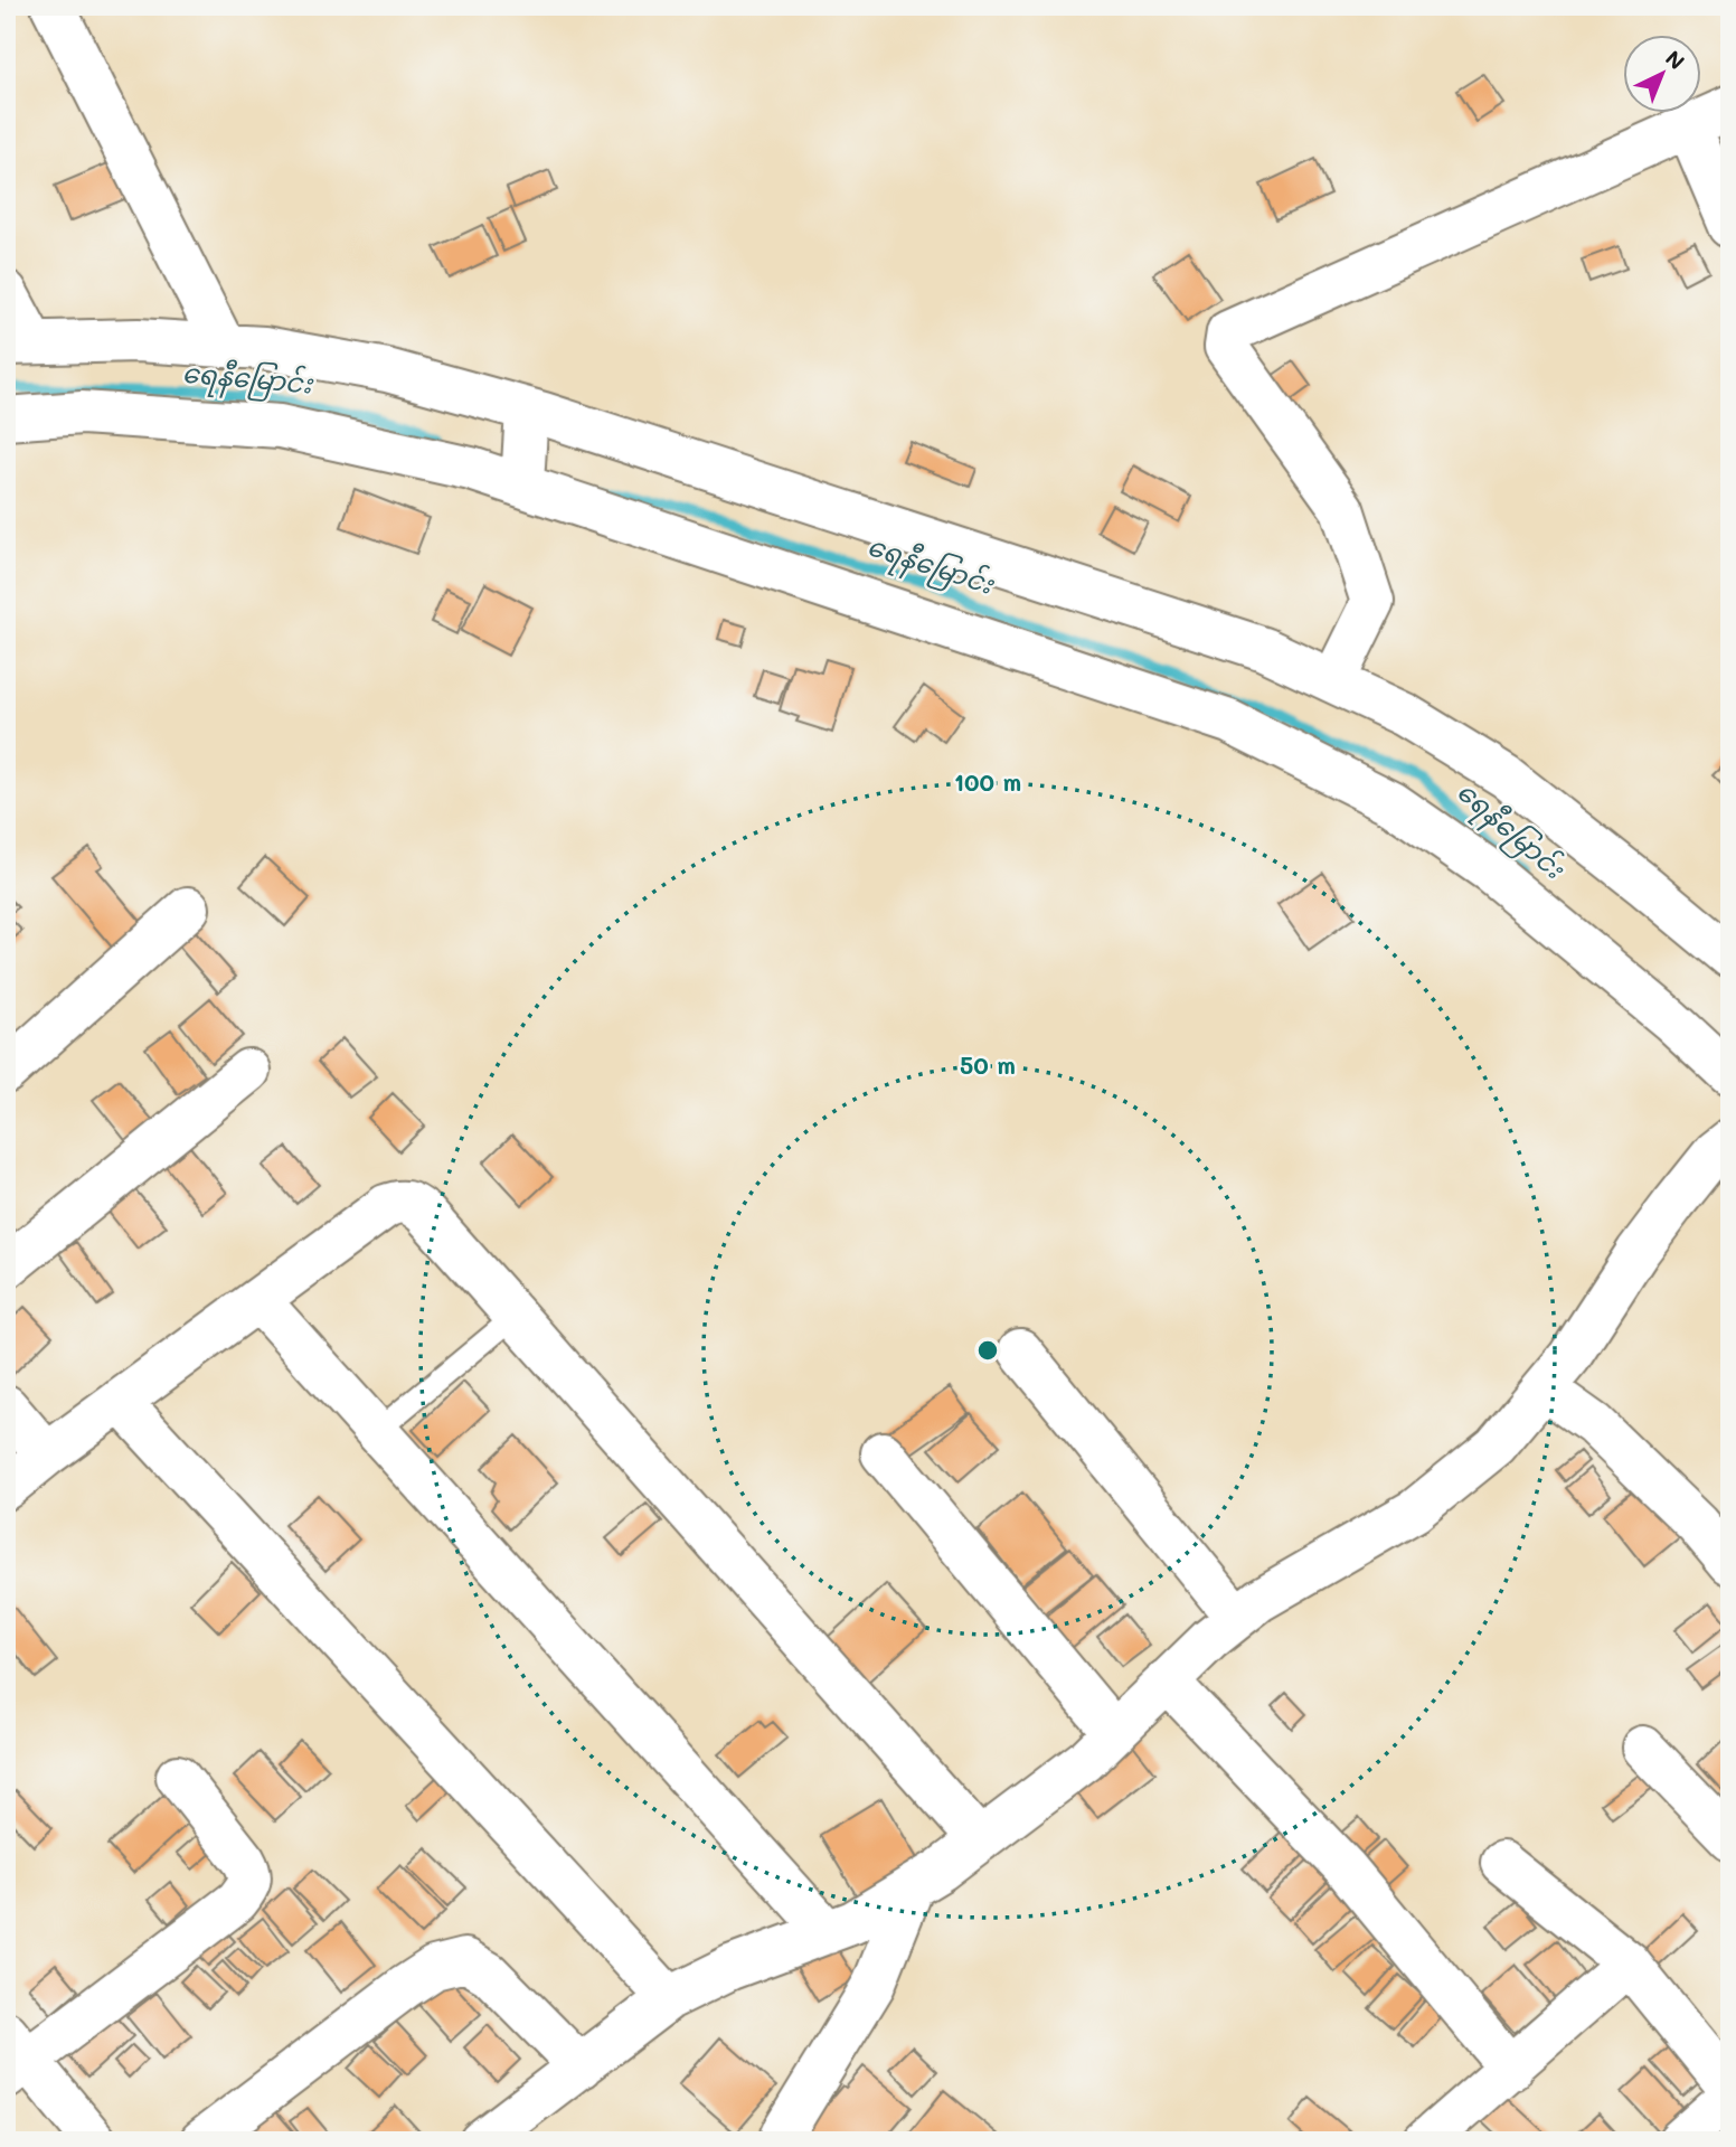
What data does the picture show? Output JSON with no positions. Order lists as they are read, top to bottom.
{
  "water": ["ရေနီမြောင်း"],
  "north": "top right",
  "rings": ["100 m", "50 m"]
}
